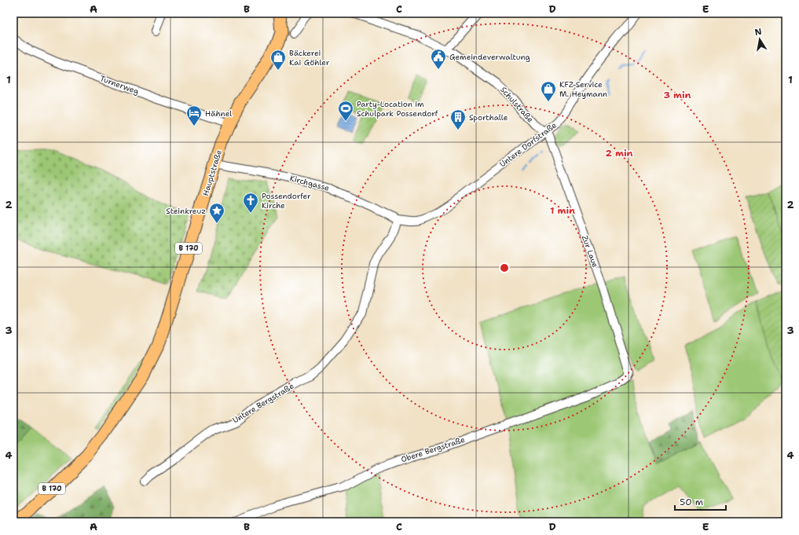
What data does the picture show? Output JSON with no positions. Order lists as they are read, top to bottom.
{
  "streets": {
    "main road": ["Hauptstraße", "B 170"],
    "street": [
      "Turnerweg",
      "Schulstraße",
      "Untere Dorfstraße",
      "Kirchgasse",
      "Zur Laue",
      "Untere Bergstraße",
      "Obere Bergstraße"
    ]
  },
  "crossings": [
    ["Turnerweg", "Hauptstraße"],
    ["Schulstraße", "Untere Dorfstraße"],
    ["Schulstraße", "Zur Laue"],
    ["Untere Dorfstraße", "Kirchgasse"],
    ["Untere Dorfstraße", "Zur Laue"],
    ["Untere Dorfstraße", "Untere Bergstraße"],
    ["Hauptstraße", "Kirchgasse"],
    ["Kirchgasse", "Untere Bergstraße"],
    ["Zur Laue", "Obere Bergstraße"]
  ],
  "places": {
    "public building": ["Gemeindeverwaltung"],
    "shop": ["Bäckerei Kai Göhler", "KFZ-Service M. Heymann"],
    "sports": ["Party-Location im Schulpark Possendorf"],
    "hotel": ["Hähnel"],
    "building": ["Sporthalle"],
    "church": ["Possendorfer Kirche"],
    "place": ["Steinkreuz"]
  },
  "scale_bar": "50 m",
  "north": "top",
  "grid": {
    "columns": [
      "A",
      "B",
      "C",
      "D",
      "E"
    ],
    "rows": [
      "1",
      "2",
      "3",
      "4"
    ]
  },
  "rings": ["3 min", "2 min", "1 min"]
}
